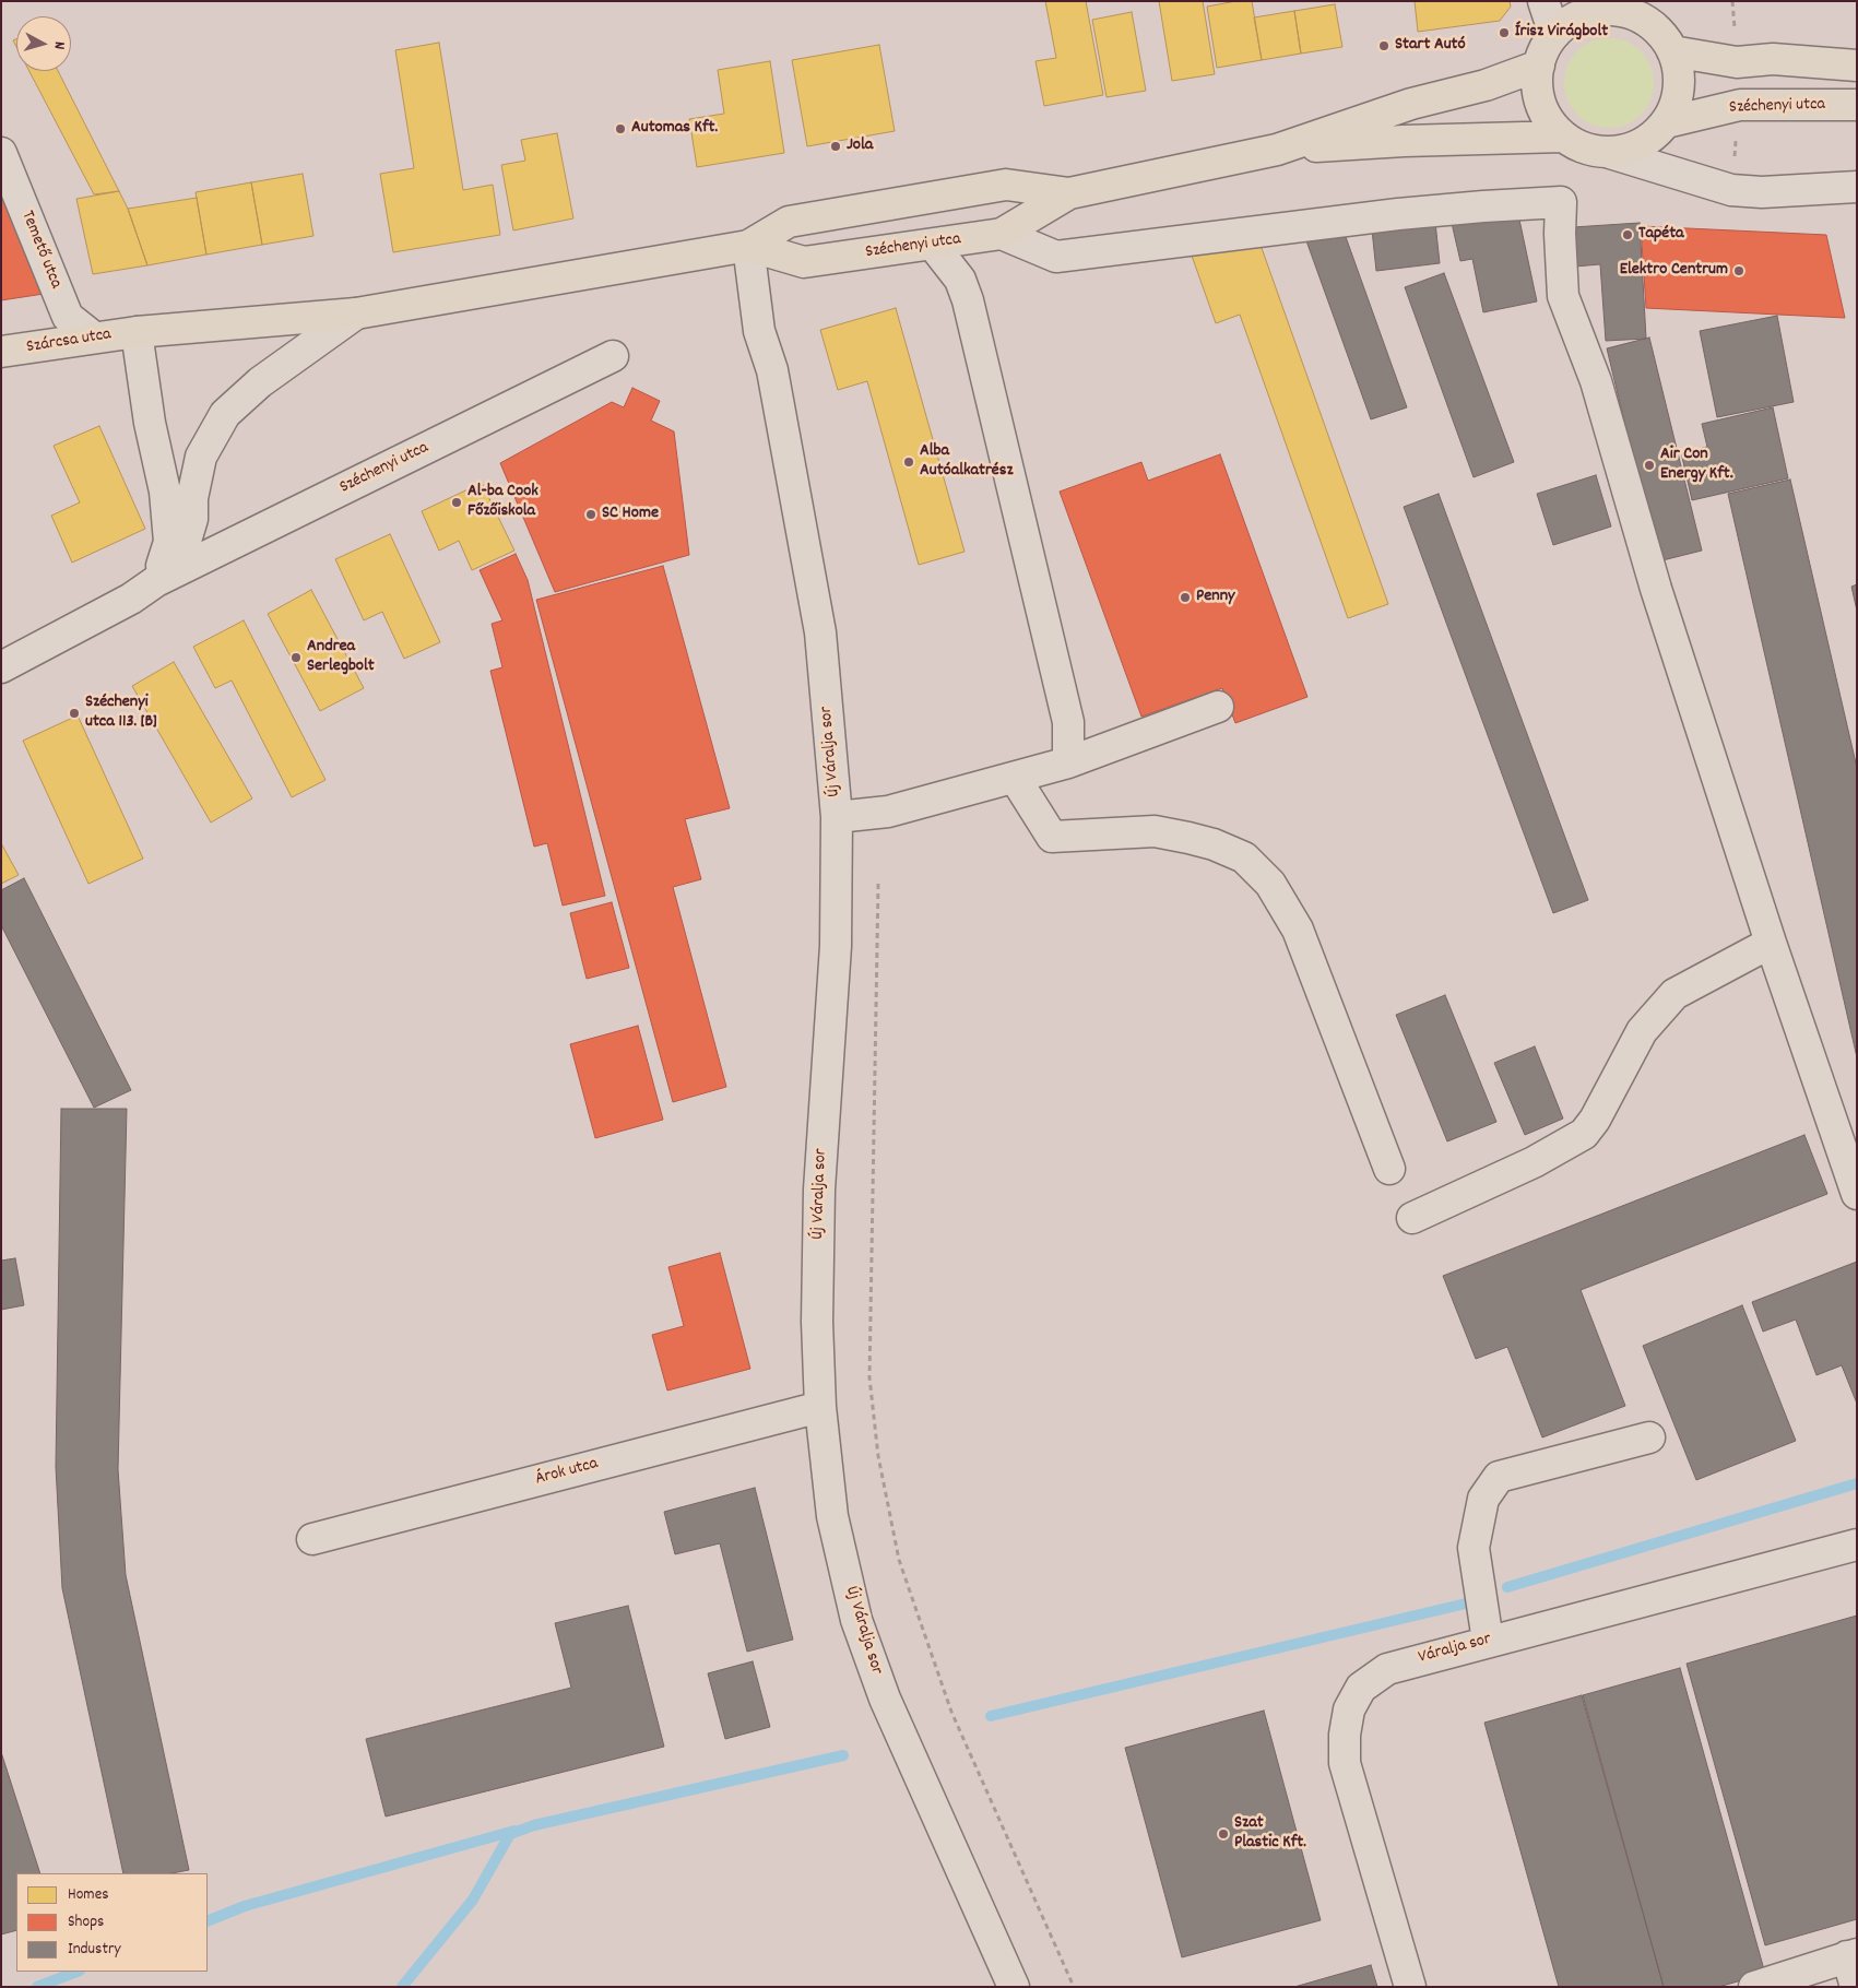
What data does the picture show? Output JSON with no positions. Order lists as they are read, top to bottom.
{
  "streets": {
    "main road": ["Széchenyi utca", "Szárcsa utca"],
    "street": [
      "Temető utca",
      "Új Váralja sor",
      "Árok utca",
      "Váralja sor"
    ]
  },
  "crossings": [
    ["Széchenyi utca", "Szárcsa utca"],
    ["Széchenyi utca", "Új Váralja sor"],
    ["Temető utca", "Szárcsa utca"],
    ["Új Váralja sor", "Árok utca"]
  ],
  "places": [
    "Írisz Virágbolt",
    "Start Autó",
    "Automas Kft.",
    "Jola",
    "Tapéta",
    "Elektro Centrum",
    "Alba Autóalkatrész",
    "Air Con Energy Kft.",
    "Al-ba Cook Főzőiskola",
    "SC Home",
    "Penny",
    "Andrea Serlegbolt",
    "Széchenyi utca 113. [B]",
    "Szat Plastic Kft."
  ],
  "legend": ["Homes", "Shops", "Industry"],
  "north": "right"
}
